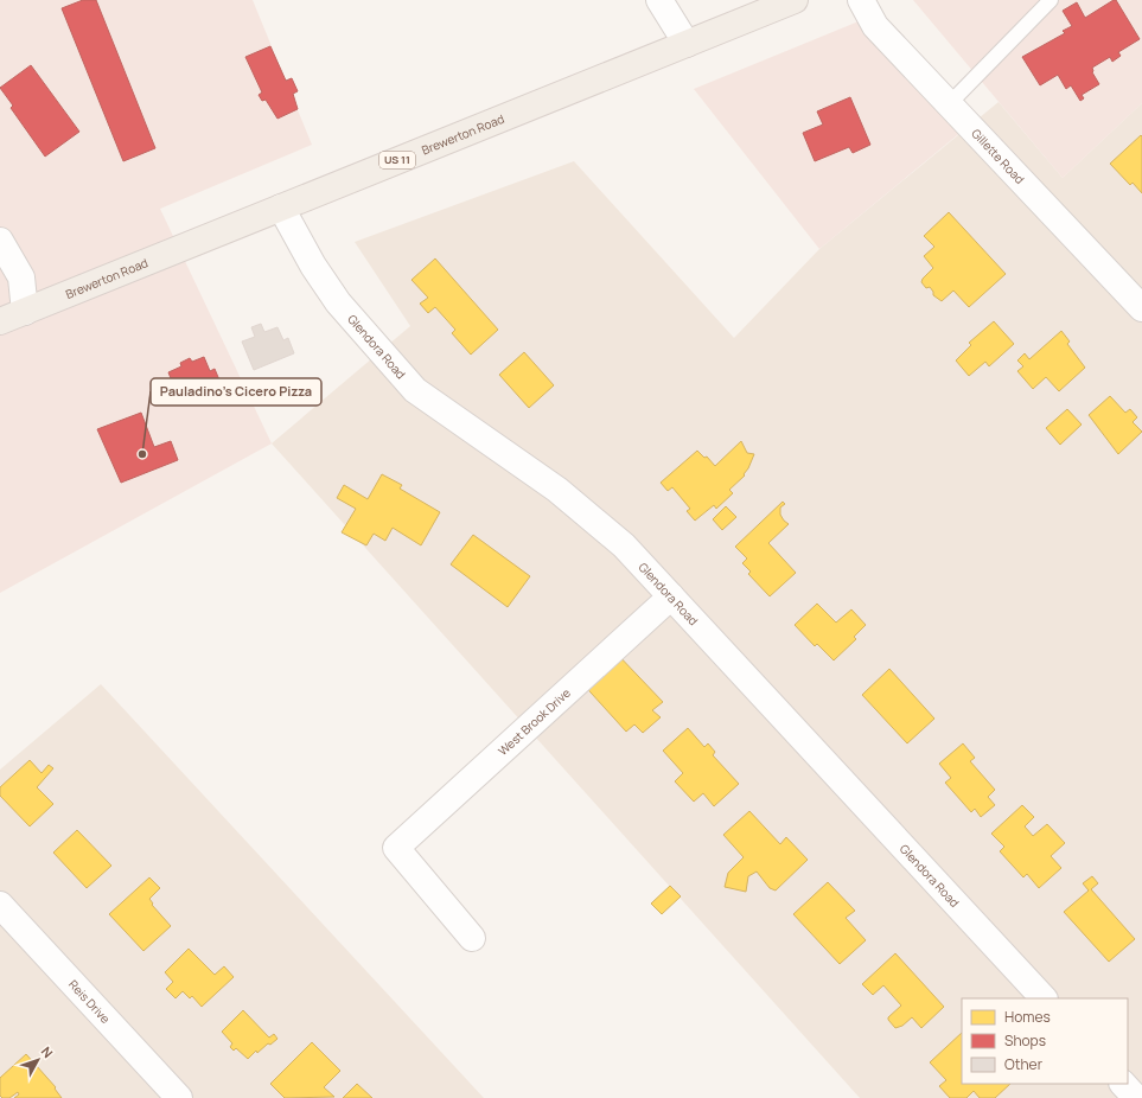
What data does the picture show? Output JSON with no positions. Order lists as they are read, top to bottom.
{
  "streets": {
    "main road": ["Brewerton Road", "US 11"],
    "street": [
      "Gillette Road",
      "Glendora Road",
      "West Brook Drive",
      "Reis Drive"
    ]
  },
  "crossings": [
    ["Brewerton Road", "Glendora Road"],
    ["Glendora Road", "West Brook Drive"]
  ],
  "places": ["Pauladino's Cicero Pizza"],
  "legend": ["Homes", "Shops", "Other"],
  "north": "top right"
}
